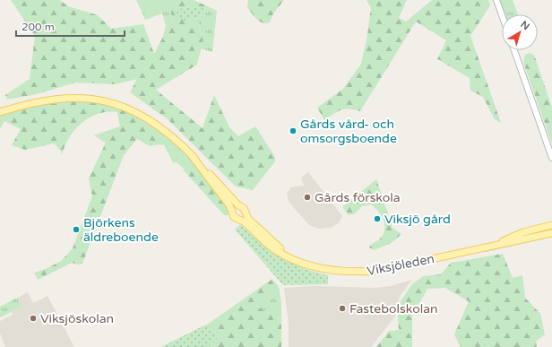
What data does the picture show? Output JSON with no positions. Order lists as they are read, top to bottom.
{
  "streets": {
    "main road": ["Viksjöleden"]
  },
  "places": [
    "Gårds vård- och omsorgsboende",
    "Gårds förskola",
    "Viksjö gård",
    "Björkens äldreboende",
    "Fastebolskolan",
    "Viksjöskolan"
  ],
  "scale_bar": "200 m",
  "north": "top right"
}
